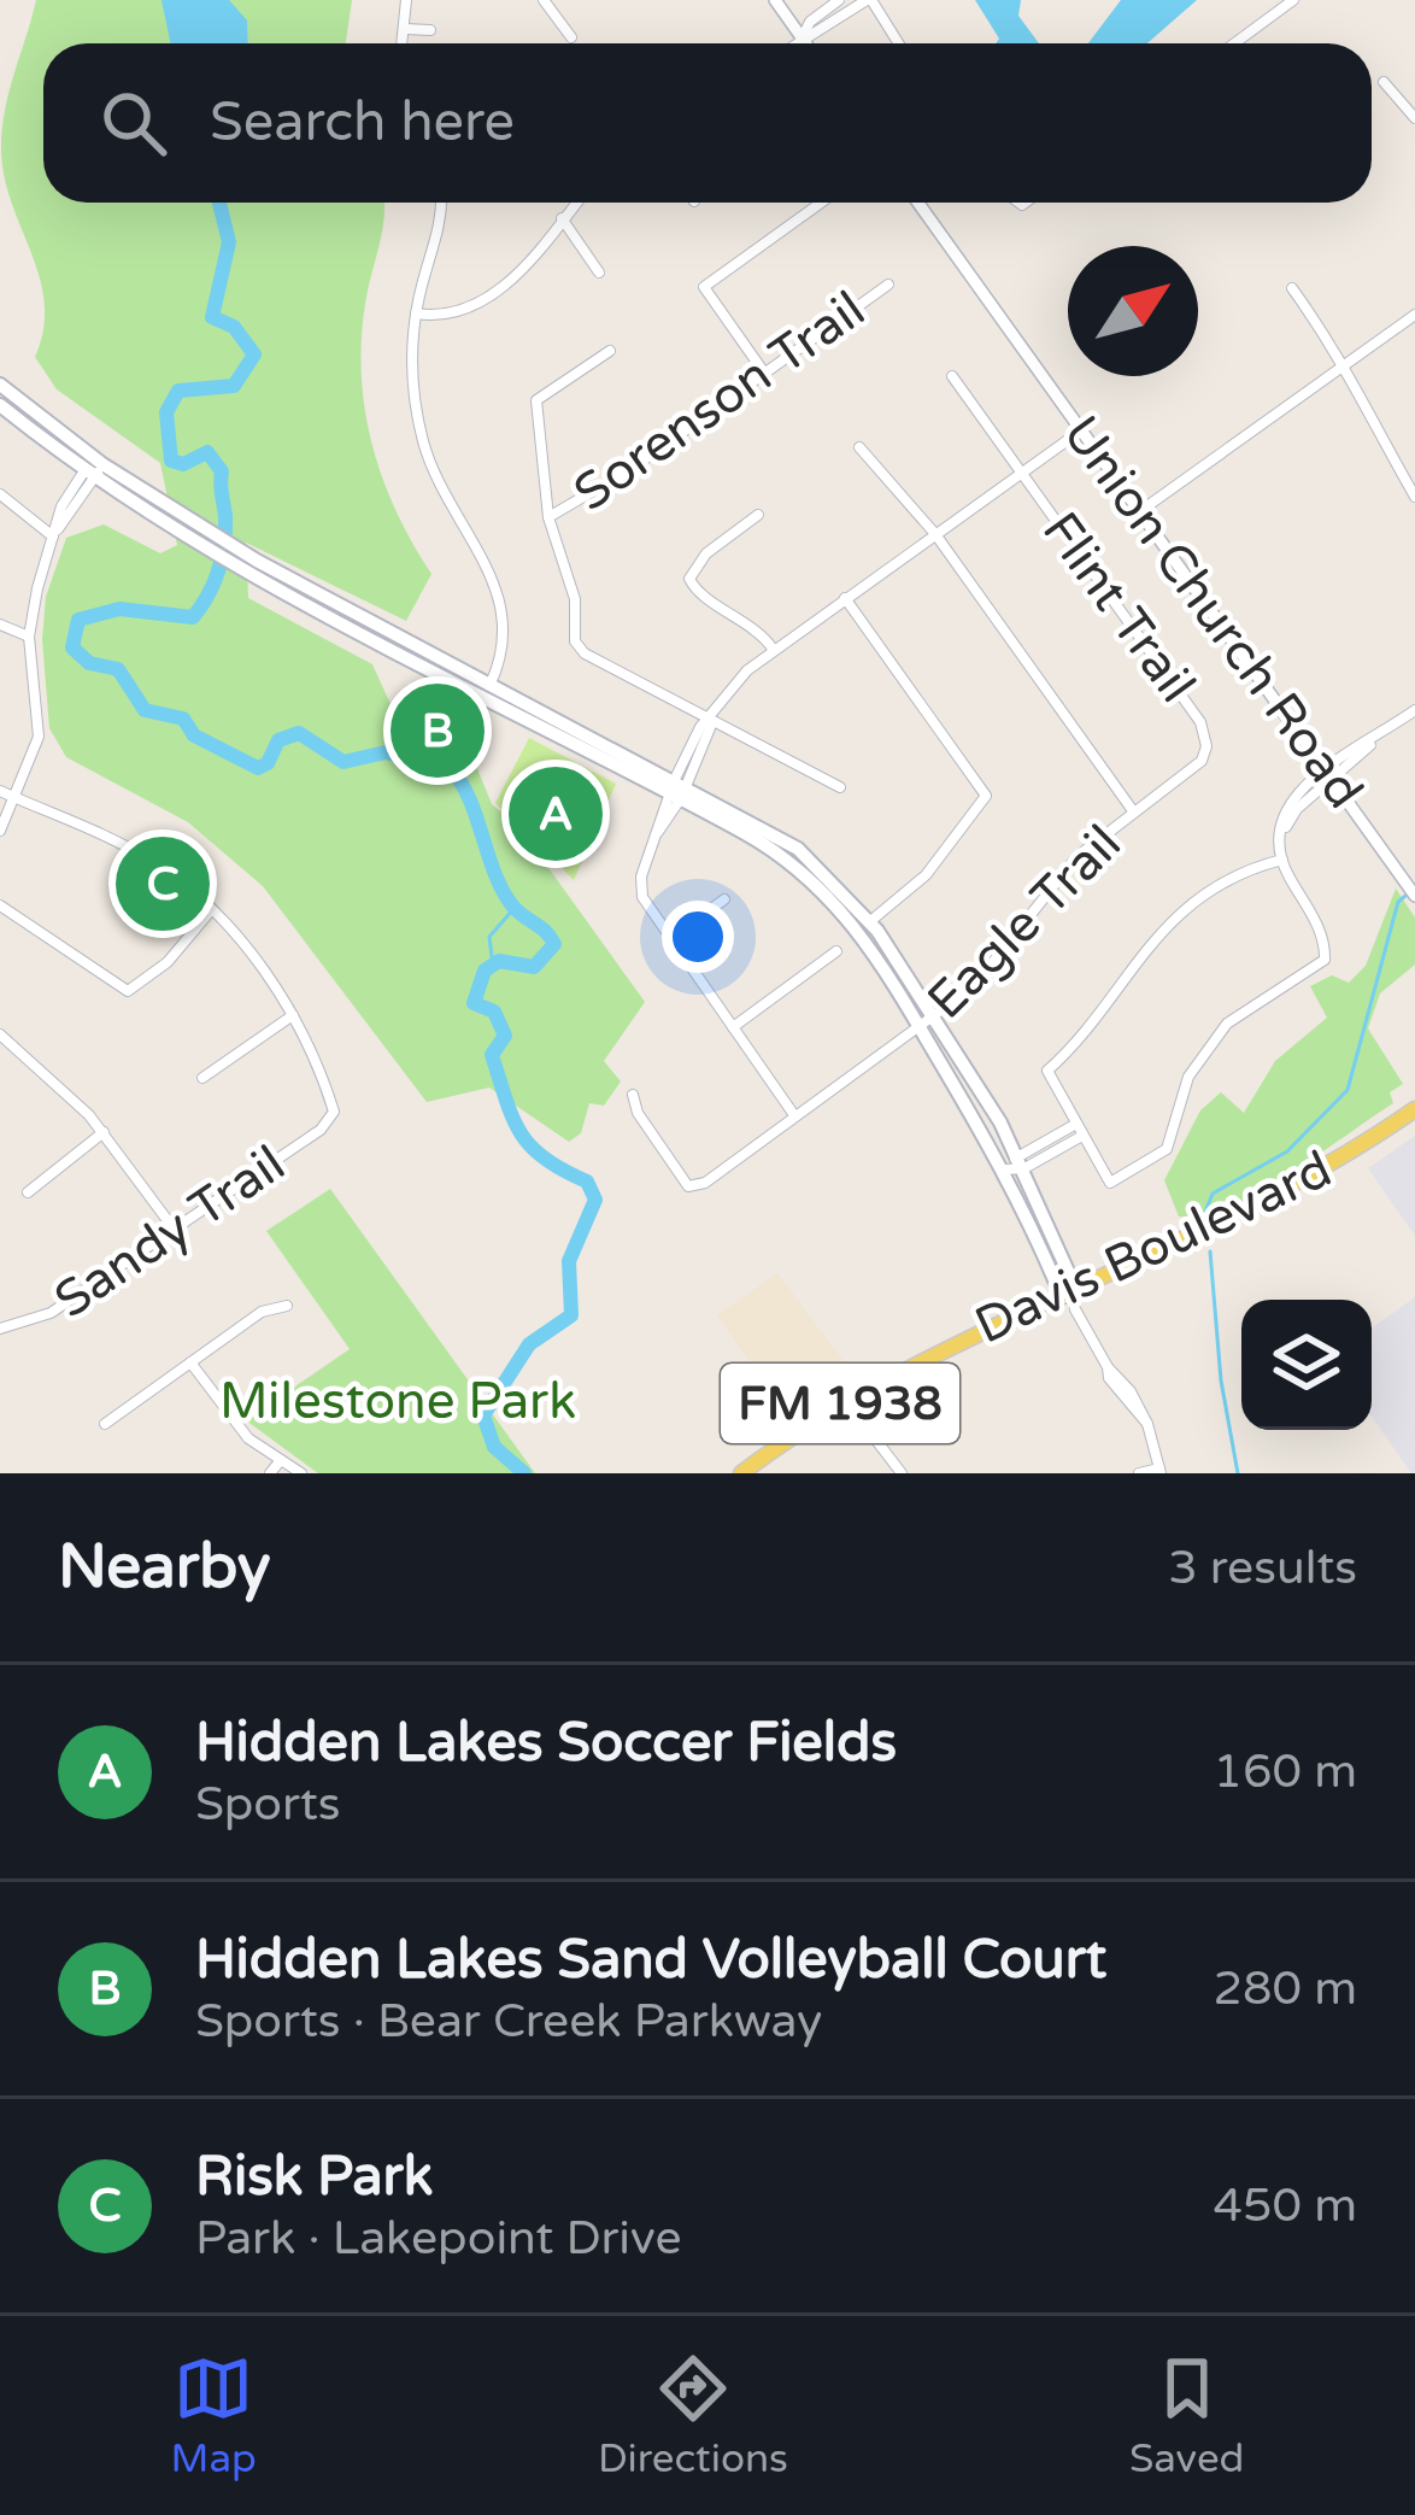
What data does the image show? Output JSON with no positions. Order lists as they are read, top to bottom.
{
  "streets": {
    "main road": ["Davis Boulevard", "FM 1938"],
    "street": [
      "Sorenson Trail",
      "Flint Trail",
      "Union Church Road",
      "Eagle Trail",
      "Sandy Trail"
    ]
  },
  "crossings": [
    ["Flint Trail", "Eagle Trail"]
  ],
  "parks": ["Milestone Park"],
  "north": "top right",
  "page": {
    "search": "Search here",
    "pins": ["B", "A", "C"],
    "heading": ["Nearby", "3 results"],
    "list": [
      {
        "mark": "A",
        "name": "Hidden Lakes Soccer Fields",
        "note": "Sports",
        "value": "160 m"
      },
      {
        "mark": "B",
        "name": "Hidden Lakes Sand Volleyball Court",
        "note": "Sports · Bear Creek Parkway",
        "value": "280 m"
      },
      {
        "mark": "C",
        "name": "Risk Park",
        "note": "Park · Lakepoint Drive",
        "value": "450 m"
      }
    ],
    "nav": ["Map", "Directions", "Saved"]
  }
}
